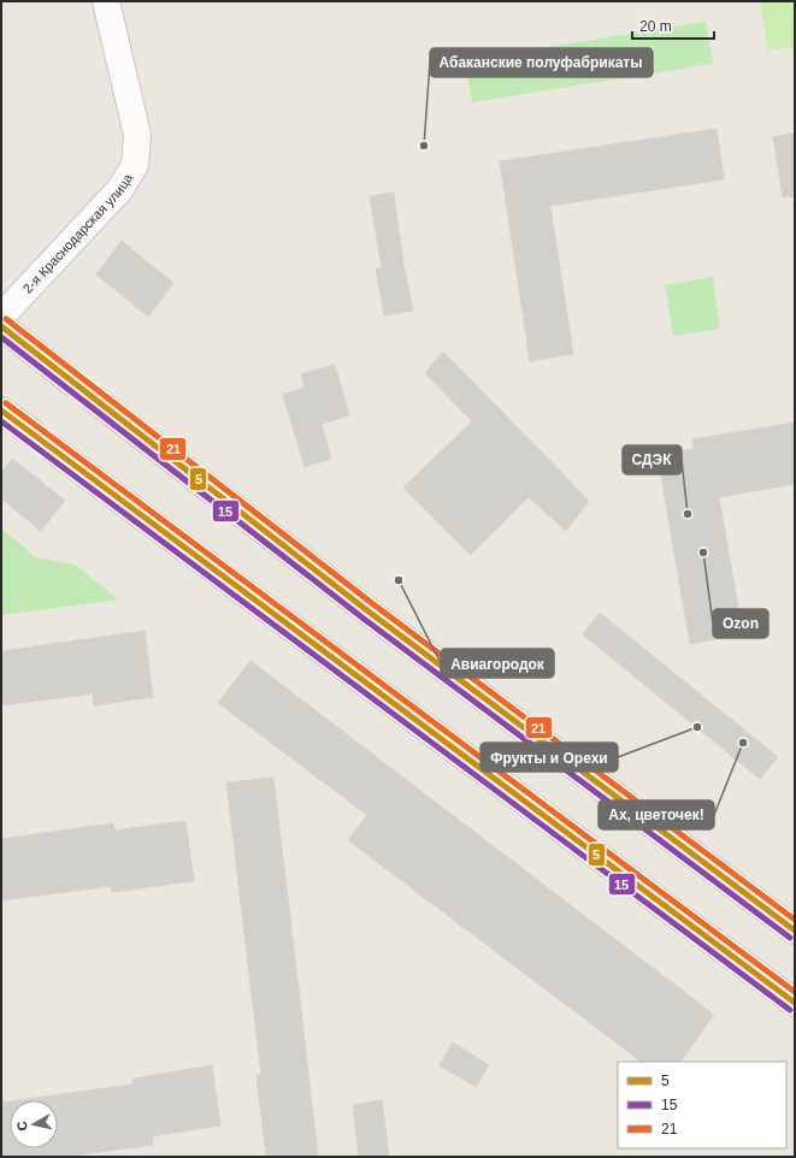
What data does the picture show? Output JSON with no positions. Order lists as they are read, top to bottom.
{
  "streets": {
    "street": ["2-я Краснодарская улица"]
  },
  "places": [
    "Абаканские полуфабрикаты",
    "СДЭК",
    "Ozon",
    "Авиагородок",
    "Фрукты и Орехи",
    "Ах, цветочек!"
  ],
  "lines": ["transit line 21", "transit line 5", "transit line 15"],
  "legend": ["5", "15", "21"],
  "scale_bar": "20 m",
  "north": "left"
}
